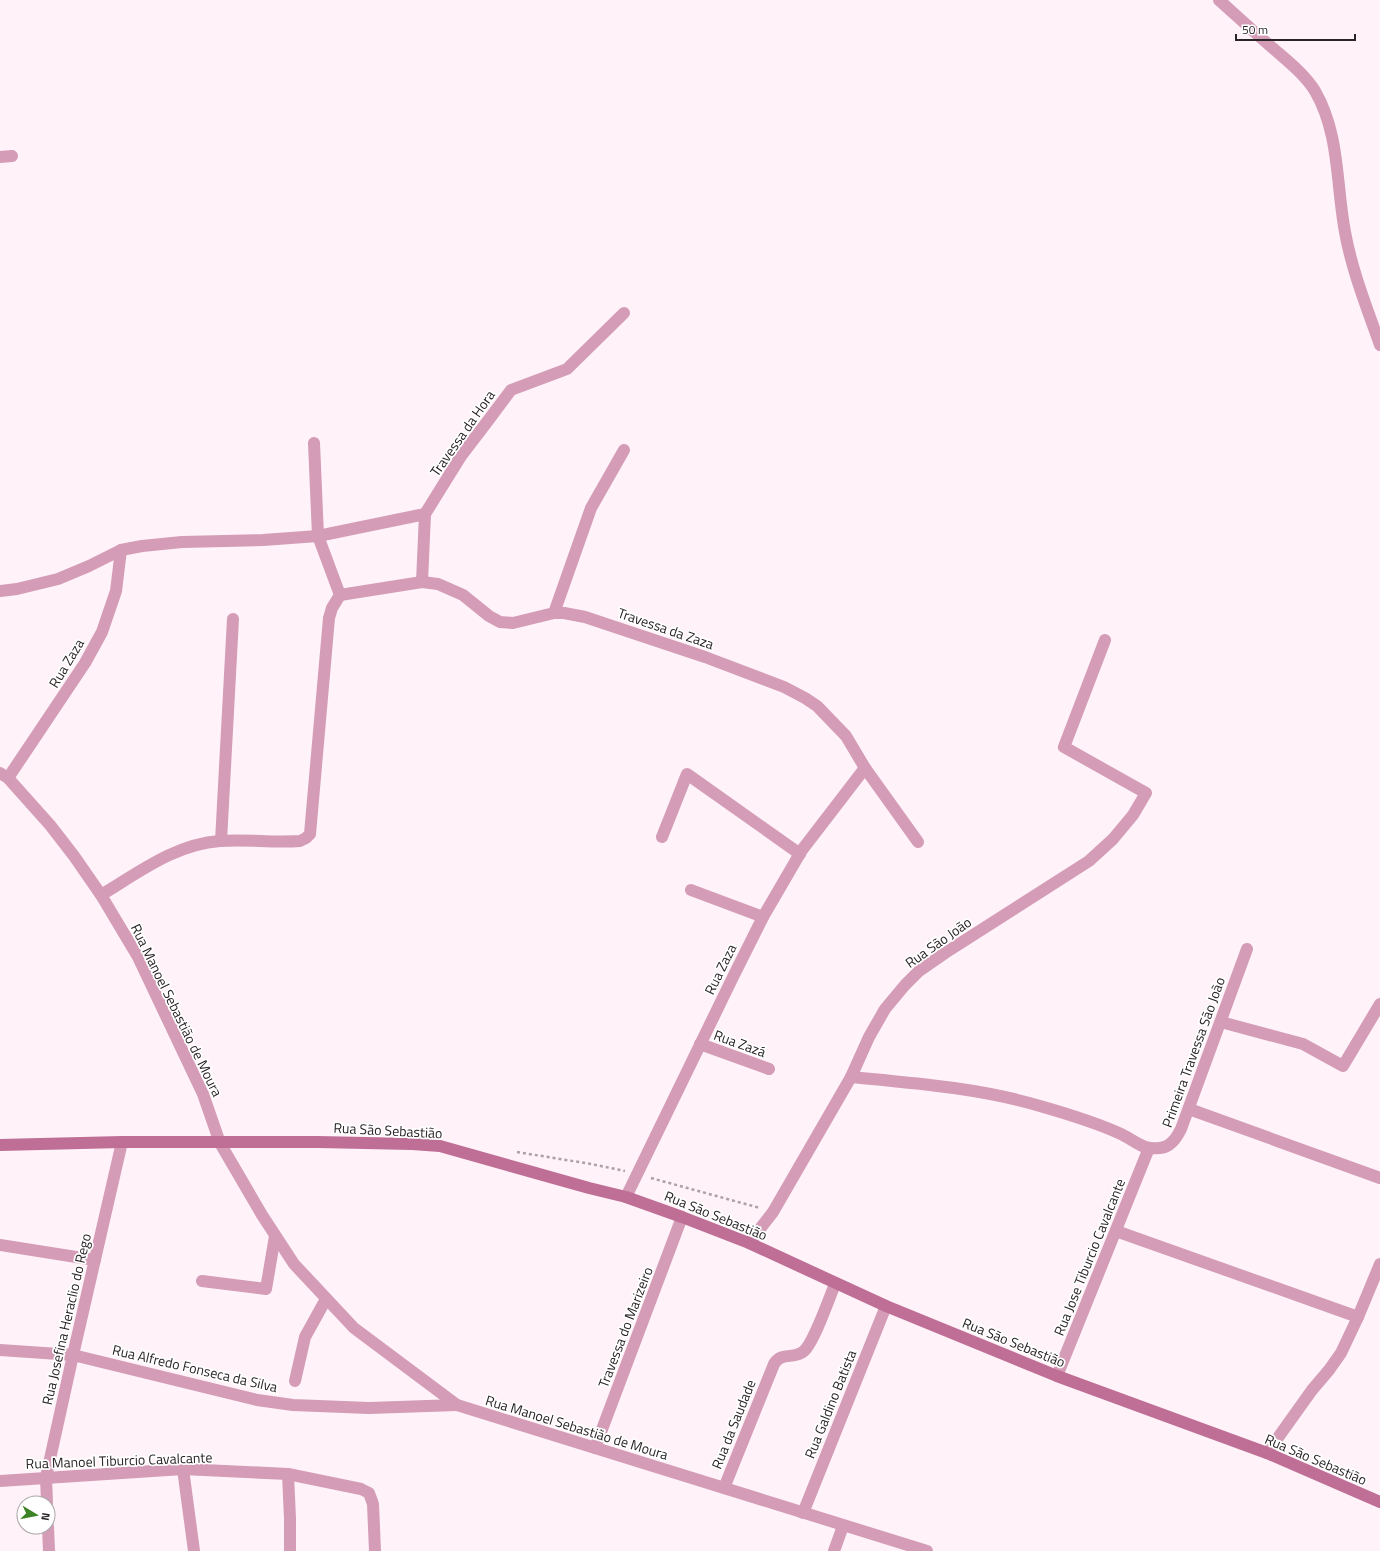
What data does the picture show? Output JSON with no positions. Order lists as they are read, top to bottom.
{
  "streets": {
    "street": [
      "Travessa da Hora",
      "Travessa da Zaza",
      "Rua Zaza",
      "Rua São João",
      "Rua Manoel Sebastião de Moura",
      "Rua Zazá",
      "Primeira Travessa São João",
      "Rua São Sebastião",
      "Rua Jose Tiburcio Cavalcante",
      "Rua Josefina Heraclio do Rego",
      "Travessa do Marizeiro",
      "Rua Alfredo Fonseca da Silva",
      "Rua Galdino Batista",
      "Rua da Saudade",
      "Rua Manoel Tiburcio Cavalcante"
    ]
  },
  "crossings": [
    ["Travessa da Hora", "Travessa da Zaza"],
    ["Travessa da Zaza", "Rua Zaza"],
    ["Rua Zaza", "Rua Manoel Sebastião de Moura"],
    ["Rua Zaza", "Rua Zazá"],
    ["Rua Zaza", "Rua São Sebastião"],
    ["Rua São João", "Rua São Sebastião"],
    ["Rua Manoel Sebastião de Moura", "Rua São Sebastião"],
    ["Rua Manoel Sebastião de Moura", "Travessa do Marizeiro"],
    ["Rua Manoel Sebastião de Moura", "Rua Alfredo Fonseca da Silva"],
    ["Rua Manoel Sebastião de Moura", "Rua Galdino Batista"],
    ["Rua Manoel Sebastião de Moura", "Rua da Saudade"],
    ["Primeira Travessa São João", "Rua Jose Tiburcio Cavalcante"],
    ["Rua São Sebastião", "Rua Jose Tiburcio Cavalcante"],
    ["Rua São Sebastião", "Rua Josefina Heraclio do Rego"],
    ["Rua São Sebastião", "Travessa do Marizeiro"],
    ["Rua São Sebastião", "Rua Galdino Batista"],
    ["Rua São Sebastião", "Rua da Saudade"],
    ["Rua Josefina Heraclio do Rego", "Rua Alfredo Fonseca da Silva"],
    ["Rua Josefina Heraclio do Rego", "Rua Manoel Tiburcio Cavalcante"]
  ],
  "scale_bar": "50 m",
  "north": "right"
}
